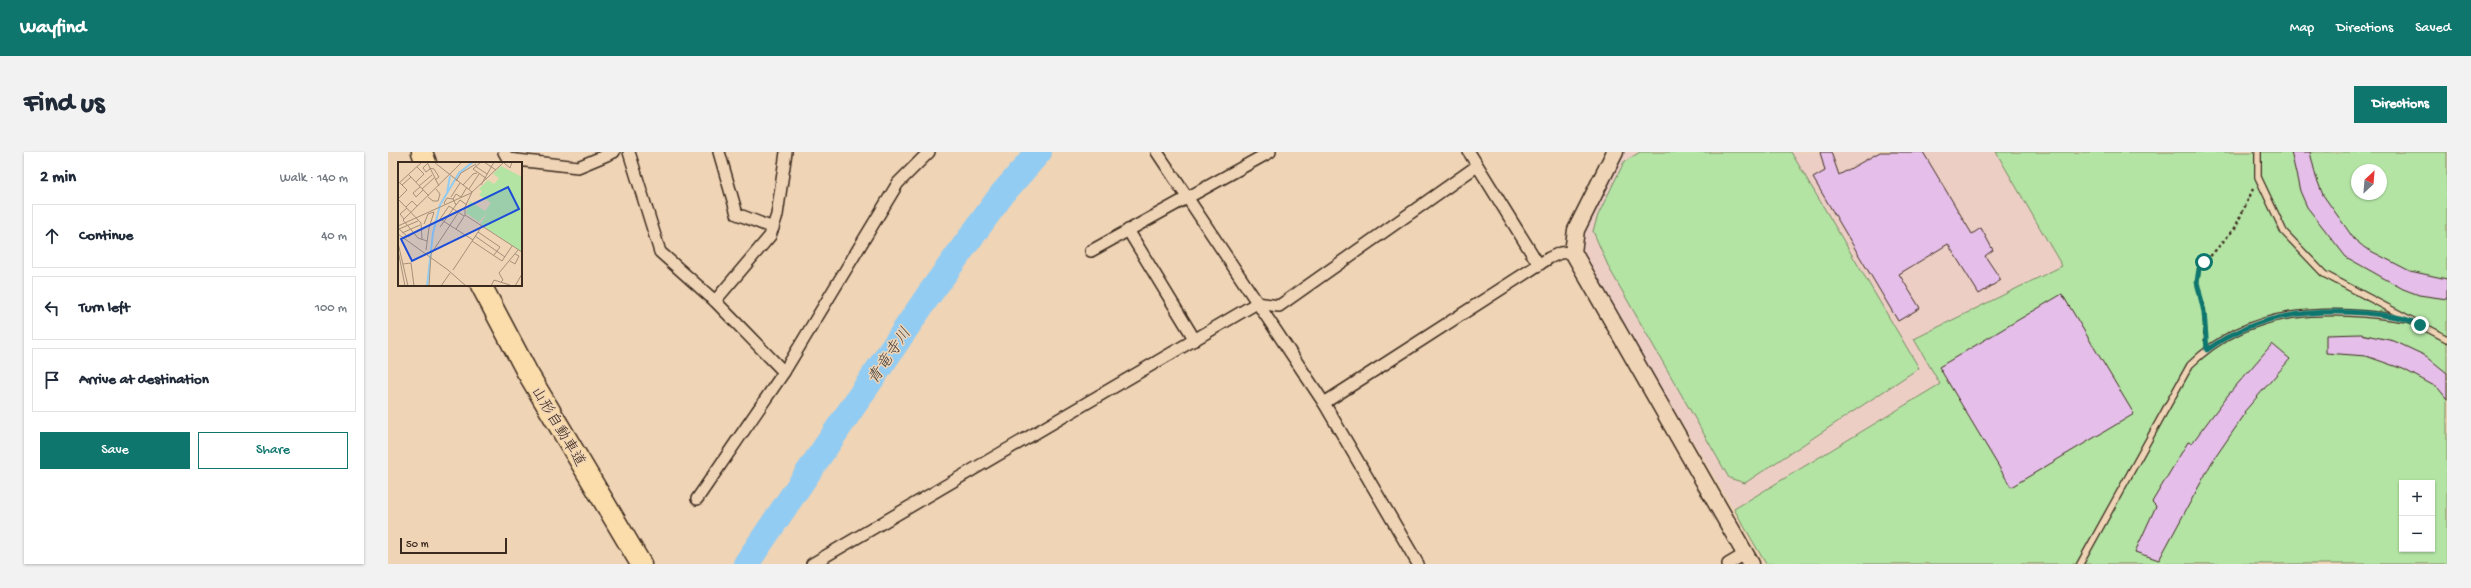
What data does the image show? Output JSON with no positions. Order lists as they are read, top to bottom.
{
  "streets": {
    "highway": ["山形自動車道"]
  },
  "water": ["青竜寺川"],
  "scale_bar": "50 m",
  "north": "top right",
  "page": {
    "header": "Wayfind",
    "nav": ["Map", "Directions", "Saved"],
    "buttons": [
      "Directions",
      ["Save", "Share"]
    ],
    "title": "Find us",
    "heading": ["2 min", "Walk · 140 m"],
    "list": [
      ["Continue", "40 m"],
      ["Turn left", "100 m"],
      "Arrive at destination"
    ],
    "map_buttons": ["+", "−"],
    "scale": "50 m"
  }
}
